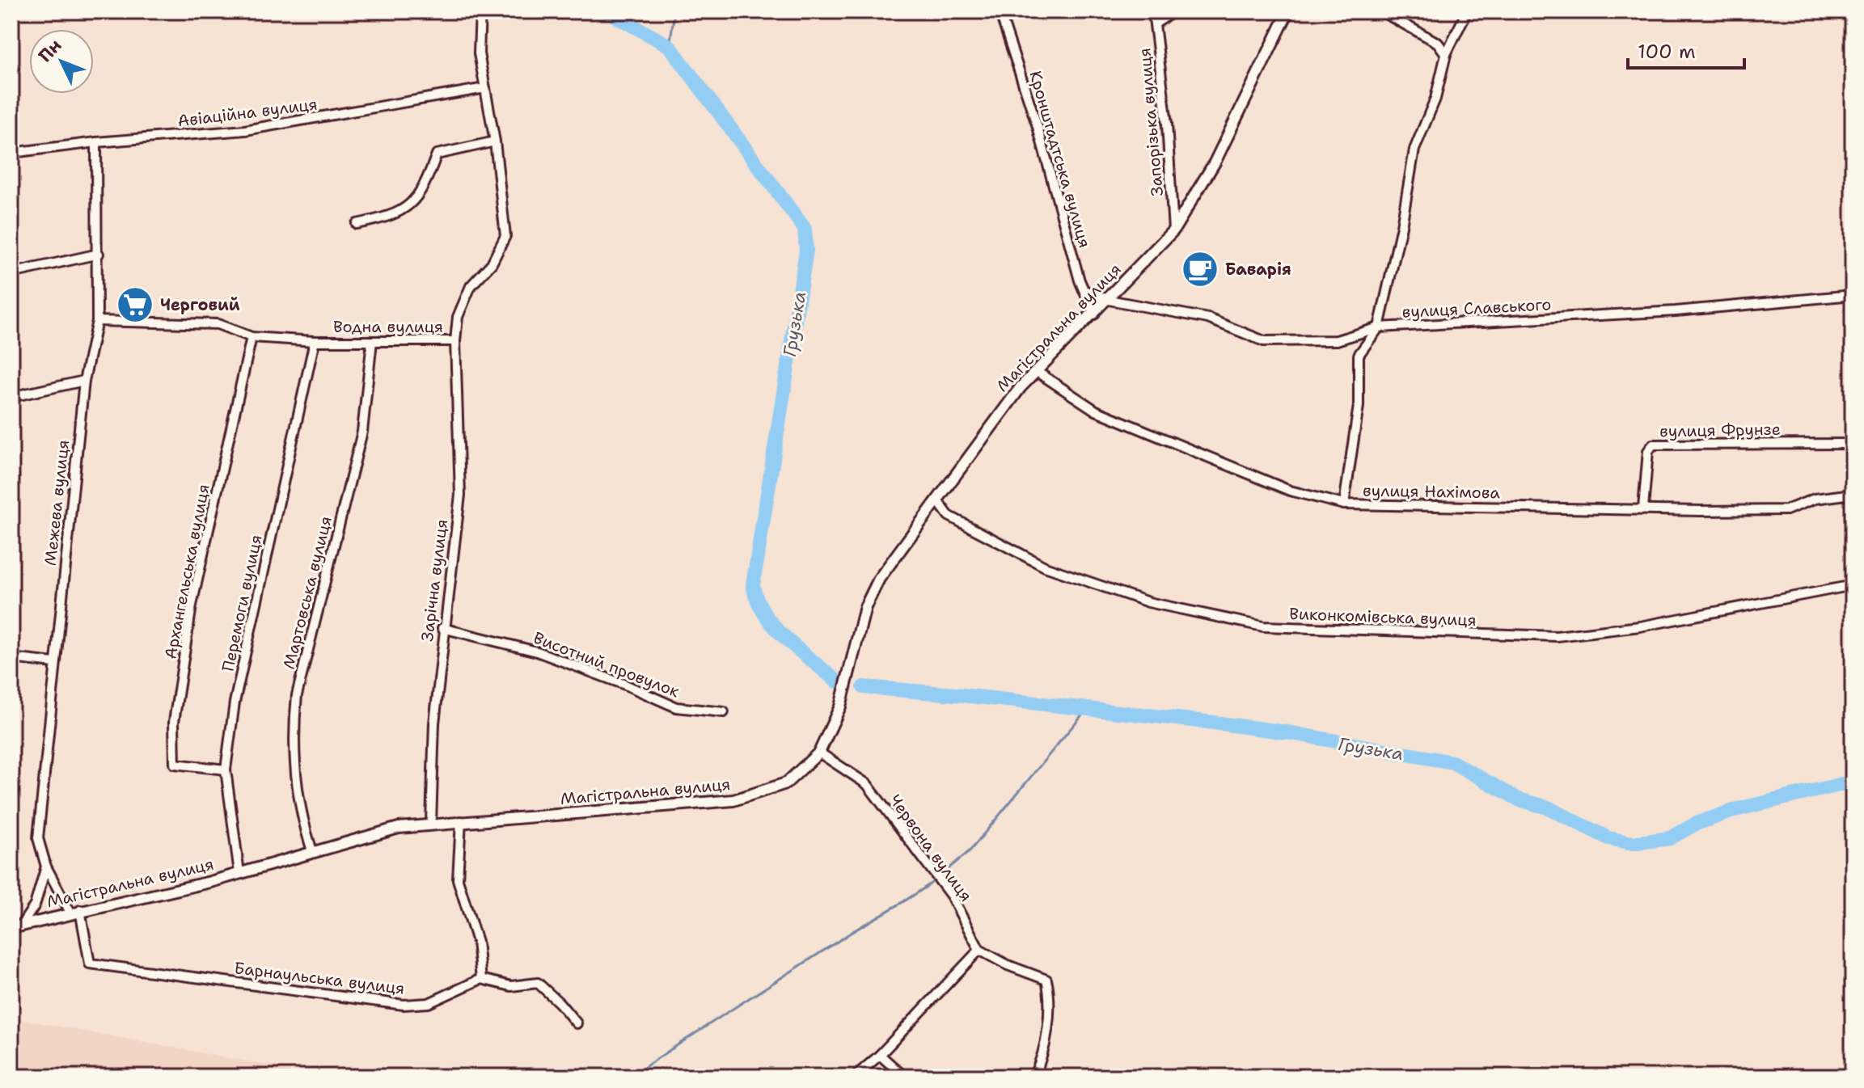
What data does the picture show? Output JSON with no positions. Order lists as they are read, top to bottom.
{
  "streets": {
    "main road": ["Магістральна вулиця"],
    "street": [
      "Авіаційна вулиця",
      "Запорізька вулиця",
      "Кронштадтська вулиця",
      "вулиця Славського",
      "Водна вулиця",
      "вулиця Фрунзе",
      "вулиця Нахімова",
      "Межева вулиця",
      "Архангельська вулиця",
      "Зарічна вулиця",
      "Мартовська вулиця",
      "Перемоги вулиця",
      "Виконкомівська вулиця",
      "Висотний провулок",
      "Червона вулиця",
      "Барнаульська вулиця"
    ]
  },
  "crossings": [
    ["Авіаційна вулиця", "Водна вулиця"],
    ["Авіаційна вулиця", "Межева вулиця"],
    ["Запорізька вулиця", "Магістральна вулиця"],
    ["Кронштадтська вулиця", "вулиця Славського"],
    ["Кронштадтська вулиця", "Магістральна вулиця"],
    ["вулиця Славського", "Магістральна вулиця"],
    ["Водна вулиця", "Межева вулиця"],
    ["Водна вулиця", "Архангельська вулиця"],
    ["Водна вулиця", "Зарічна вулиця"],
    ["Водна вулиця", "Мартовська вулиця"],
    ["Водна вулиця", "Перемоги вулиця"],
    ["Магістральна вулиця", "вулиця Нахімова"],
    ["Магістральна вулиця", "Межева вулиця"],
    ["Магістральна вулиця", "Зарічна вулиця"],
    ["Магістральна вулиця", "Мартовська вулиця"],
    ["Магістральна вулиця", "Перемоги вулиця"],
    ["Магістральна вулиця", "Виконкомівська вулиця"],
    ["Магістральна вулиця", "Червона вулиця"],
    ["Магістральна вулиця", "Барнаульська вулиця"],
    ["вулиця Фрунзе", "вулиця Нахімова"],
    ["Межева вулиця", "Барнаульська вулиця"],
    ["Архангельська вулиця", "Перемоги вулиця"],
    ["Зарічна вулиця", "Висотний провулок"]
  ],
  "water": ["Грузька"],
  "places": {
    "cafe": ["Баварія"],
    "supermarket": ["Черговий"]
  },
  "scale_bar": "100 m",
  "north": "top left"
}
